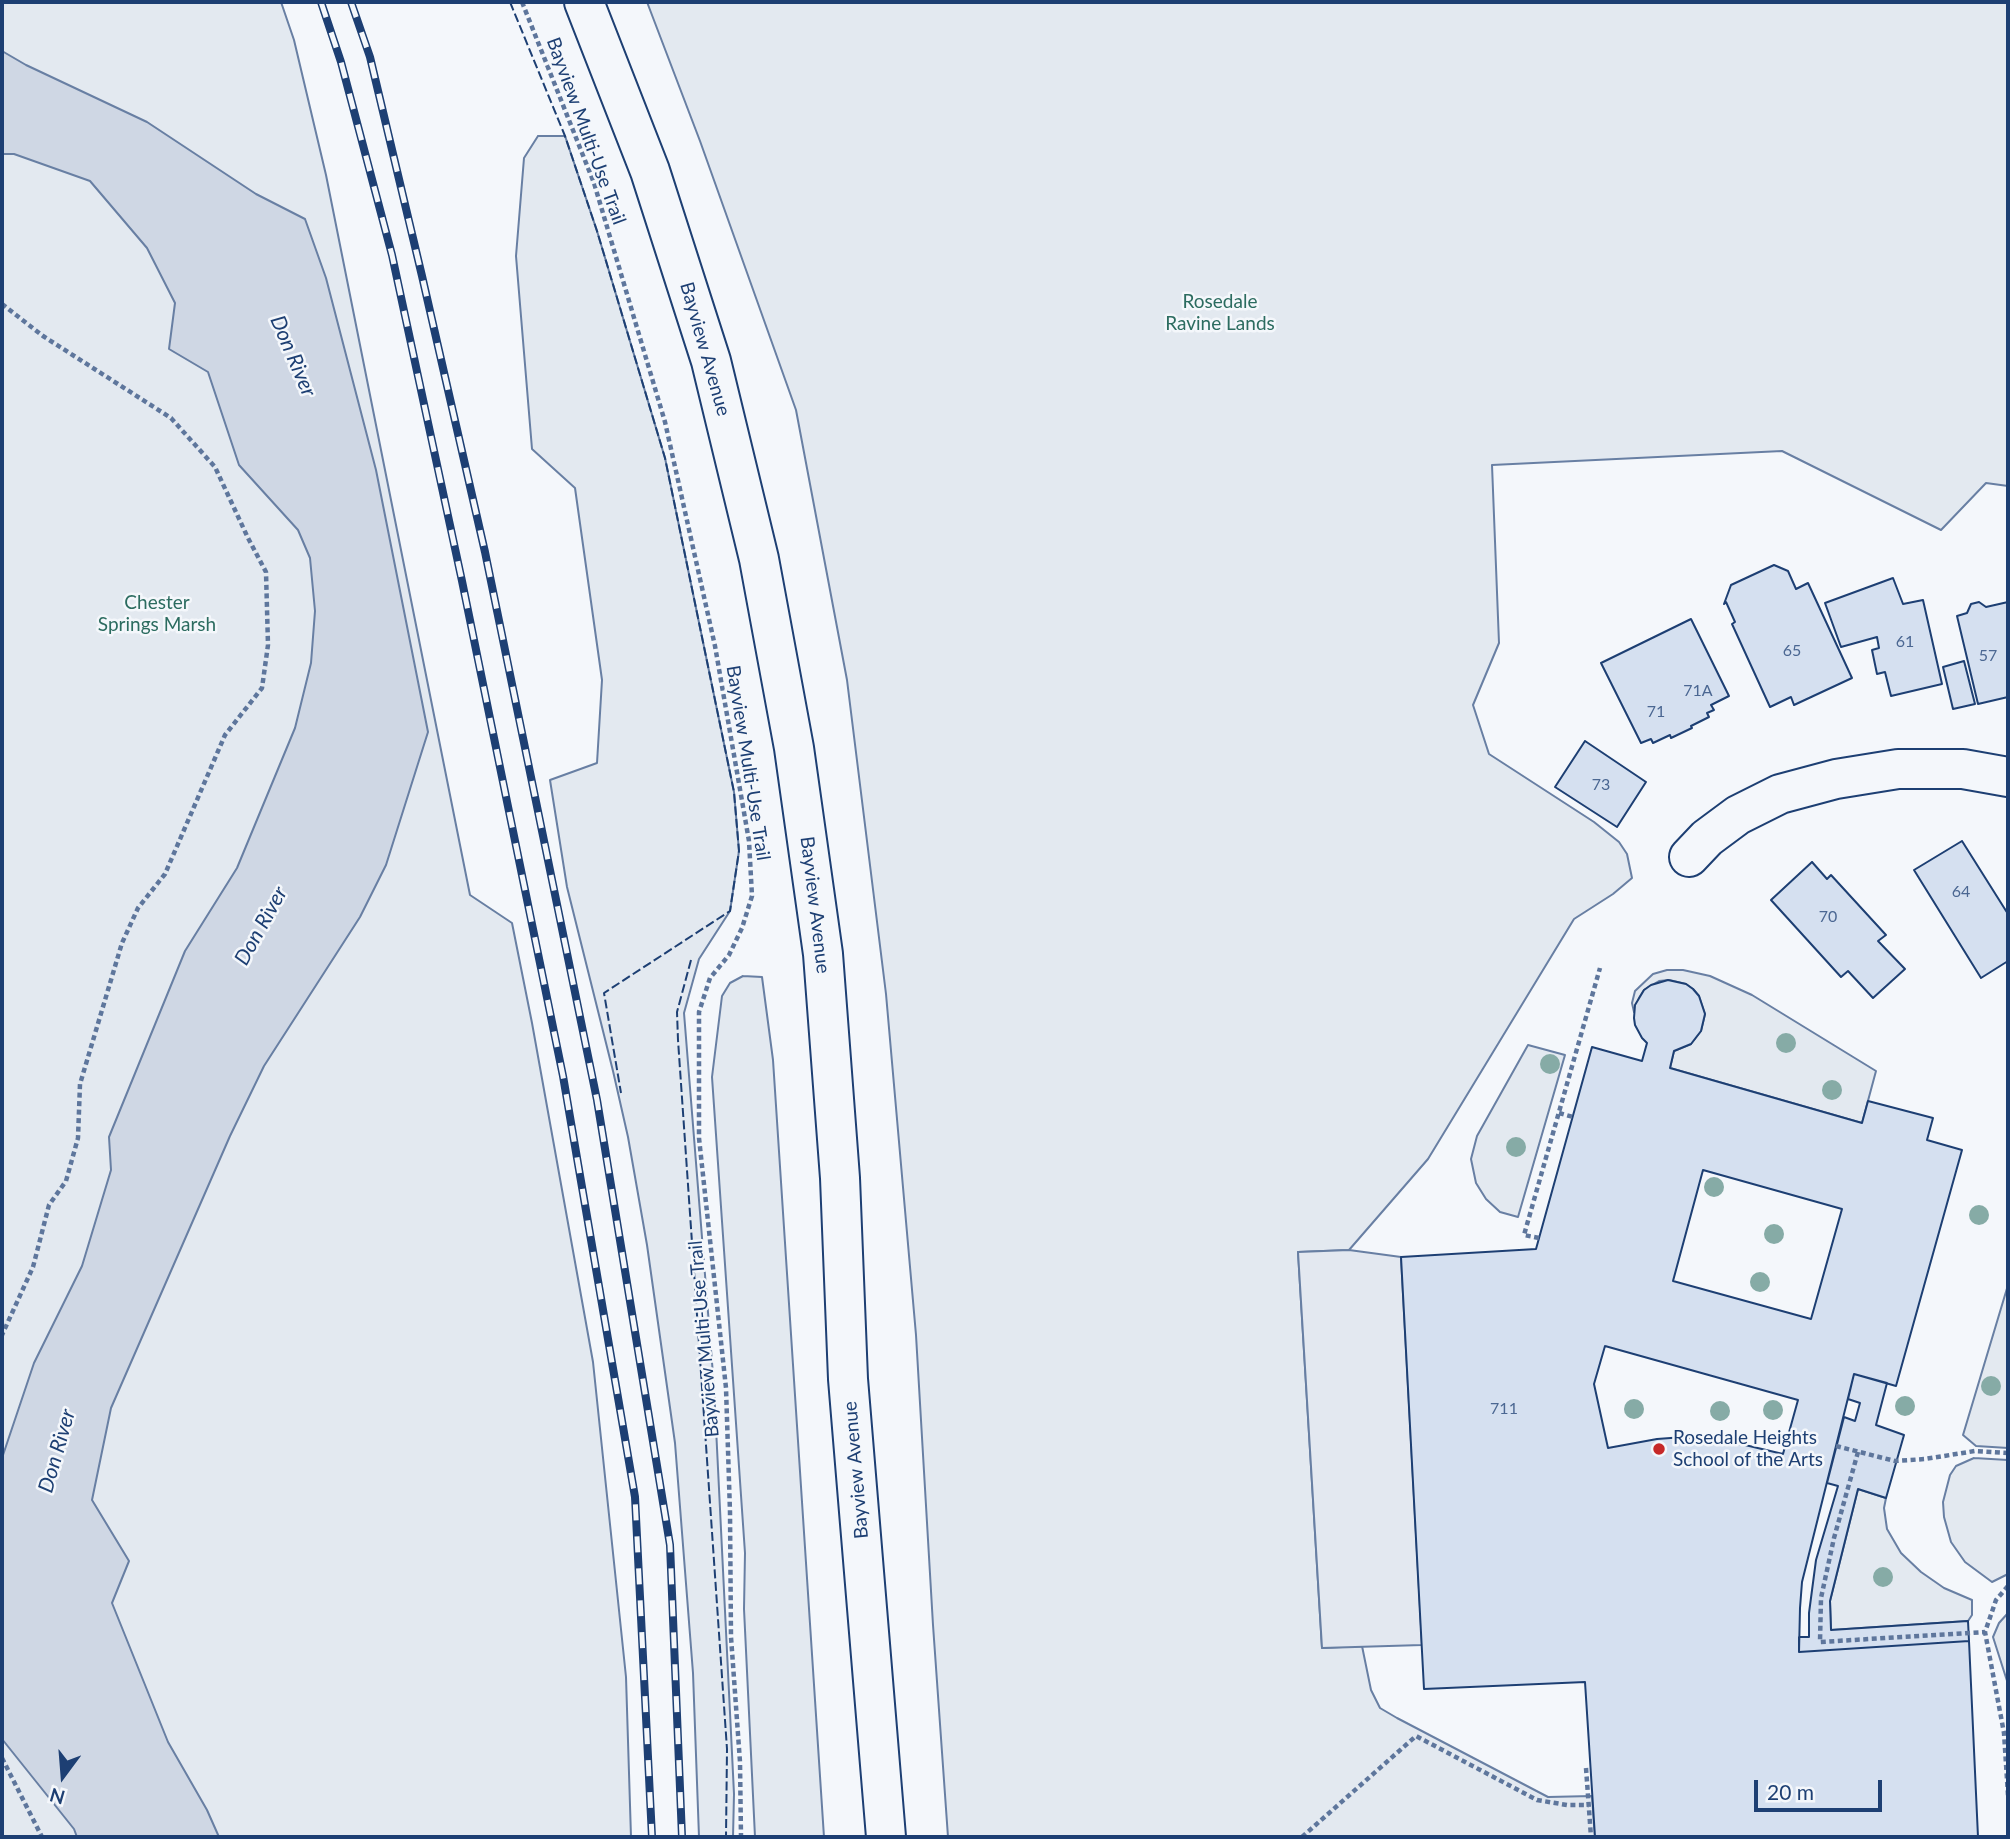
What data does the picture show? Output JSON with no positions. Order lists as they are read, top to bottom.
{
  "streets": {
    "main road": ["Bayview Avenue"],
    "path": ["Bayview Multi-Use Trail"]
  },
  "water": ["Don River"],
  "parks": ["Rosedale Ravine Lands", "Chester Springs Marsh"],
  "places": ["Rosedale Heights School of the Arts"],
  "house_numbers": [
    "61",
    "65",
    "57",
    "71A",
    "71",
    "73",
    "64",
    "70",
    "711"
  ],
  "scale_bar": "20 m",
  "north": "bottom"
}
